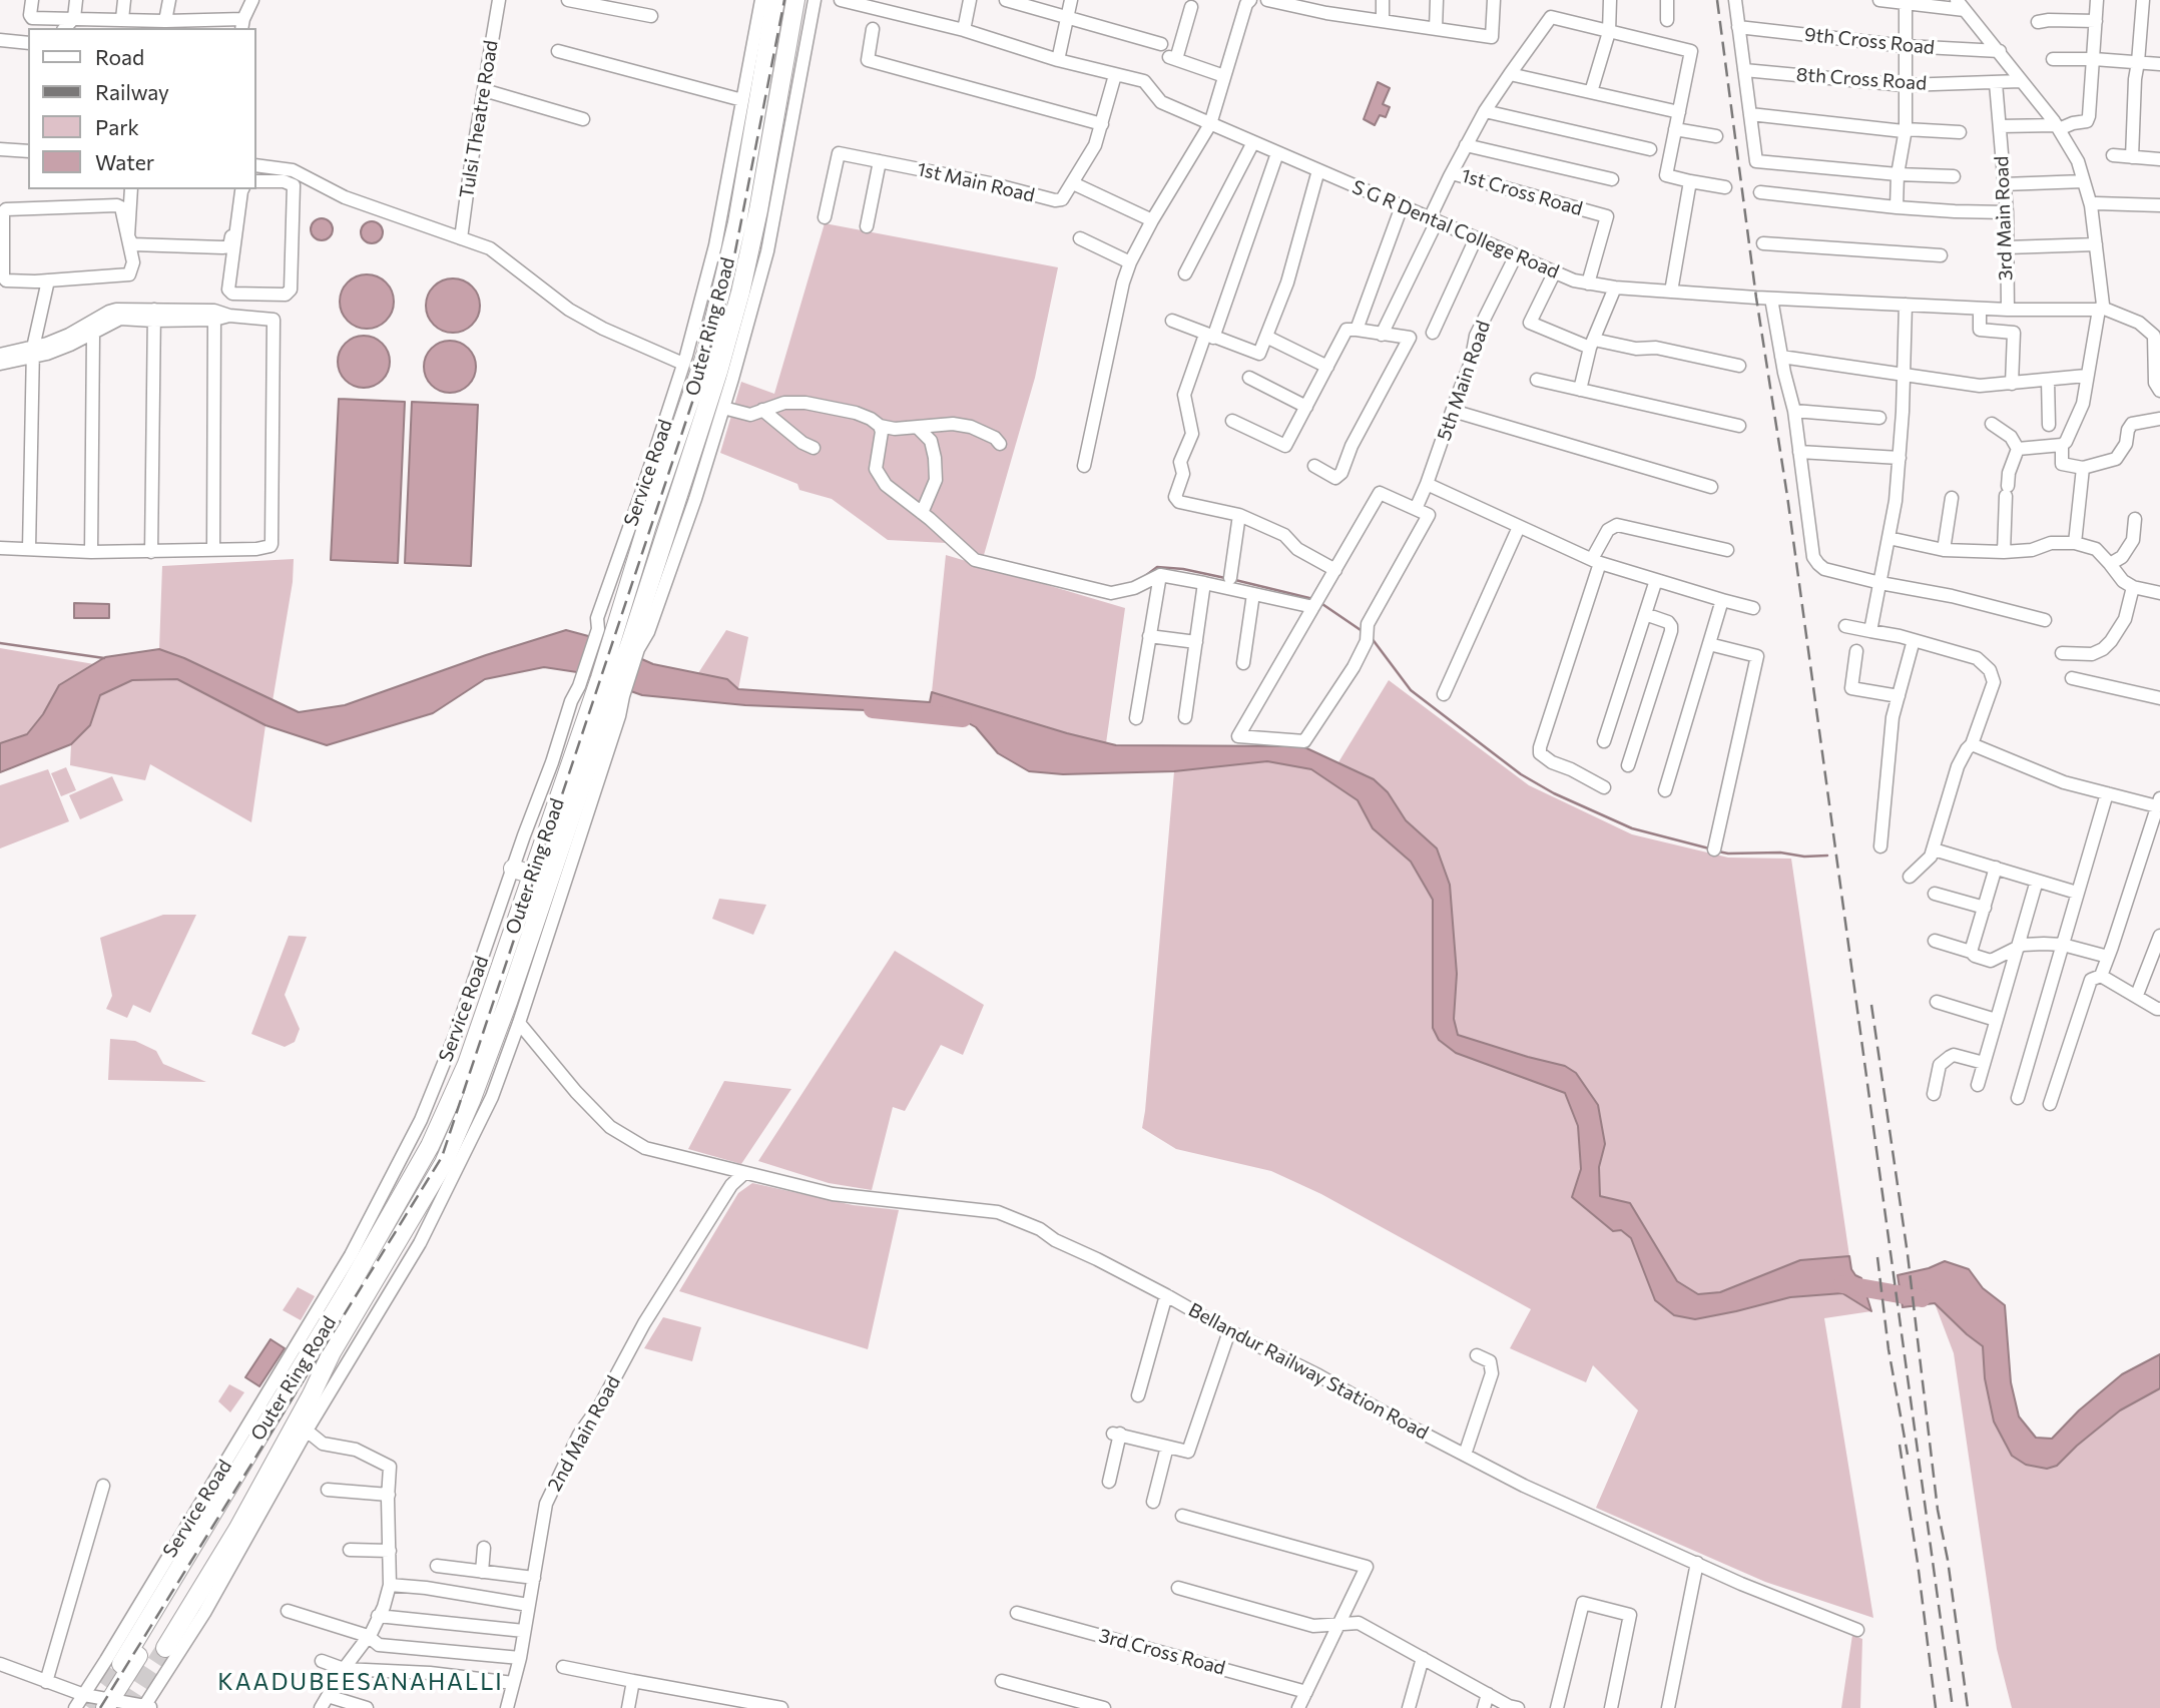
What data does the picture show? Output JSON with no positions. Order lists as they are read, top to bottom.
{
  "streets": {
    "highway": ["Outer Ring Road"],
    "street": [
      "9th Cross Road",
      "8th Cross Road",
      "Tulsi Theatre Road",
      "1st Main Road",
      "1st Cross Road",
      "3rd Main Road",
      "S G R Dental College Road",
      "5th Main Road",
      "Service Road",
      "Bellandur Railway Station Road",
      "2nd Main Road",
      "3rd Cross Road"
    ]
  },
  "crossings": [
    ["8th Cross Road", "3rd Main Road"],
    ["1st Cross Road", "S G R Dental College Road"],
    ["3rd Main Road", "S G R Dental College Road"],
    ["S G R Dental College Road", "5th Main Road"],
    ["Outer Ring Road", "Service Road"],
    ["Bellandur Railway Station Road", "2nd Main Road"]
  ],
  "districts": ["KAADUBEESANAHALLI"],
  "legend": [
    "Road",
    "Railway",
    "Park",
    "Water"
  ]
}
